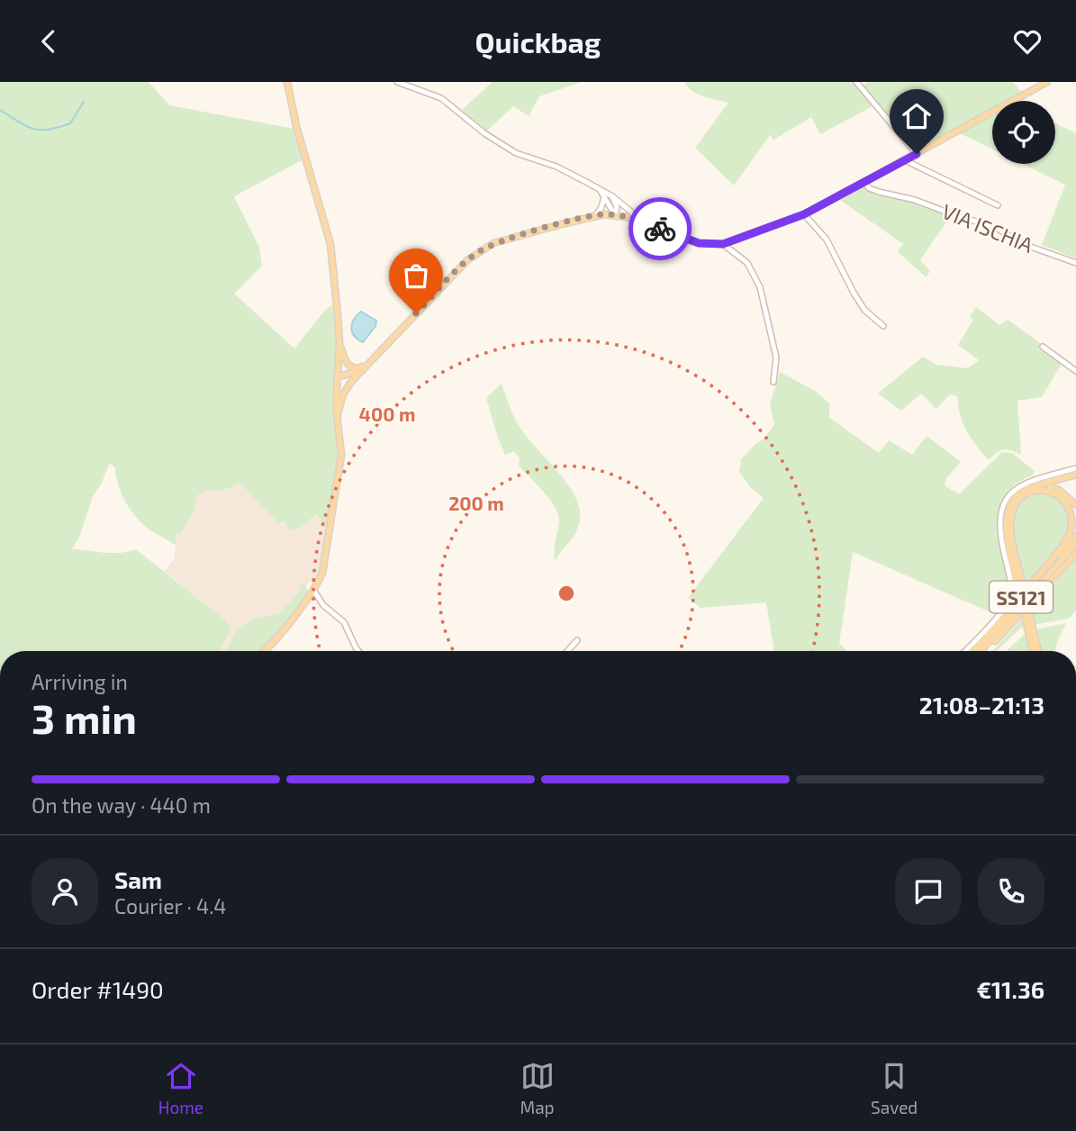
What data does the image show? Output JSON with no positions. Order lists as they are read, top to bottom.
{
  "streets": {
    "main road": ["SS121"],
    "street": ["VIA ISCHIA"]
  },
  "page": {
    "header": "Quickbag",
    "heading": ["3 min", "Arriving in", "21:08–21:13"],
    "panel": [
      "Sam",
      "Courier · 4.4",
      "Order #1490",
      "€11.36"
    ],
    "bar": "On the way · 440 m",
    "tabs": ["Home", "Map", "Saved"]
  },
  "rings": ["400 m", "200 m"]
}
